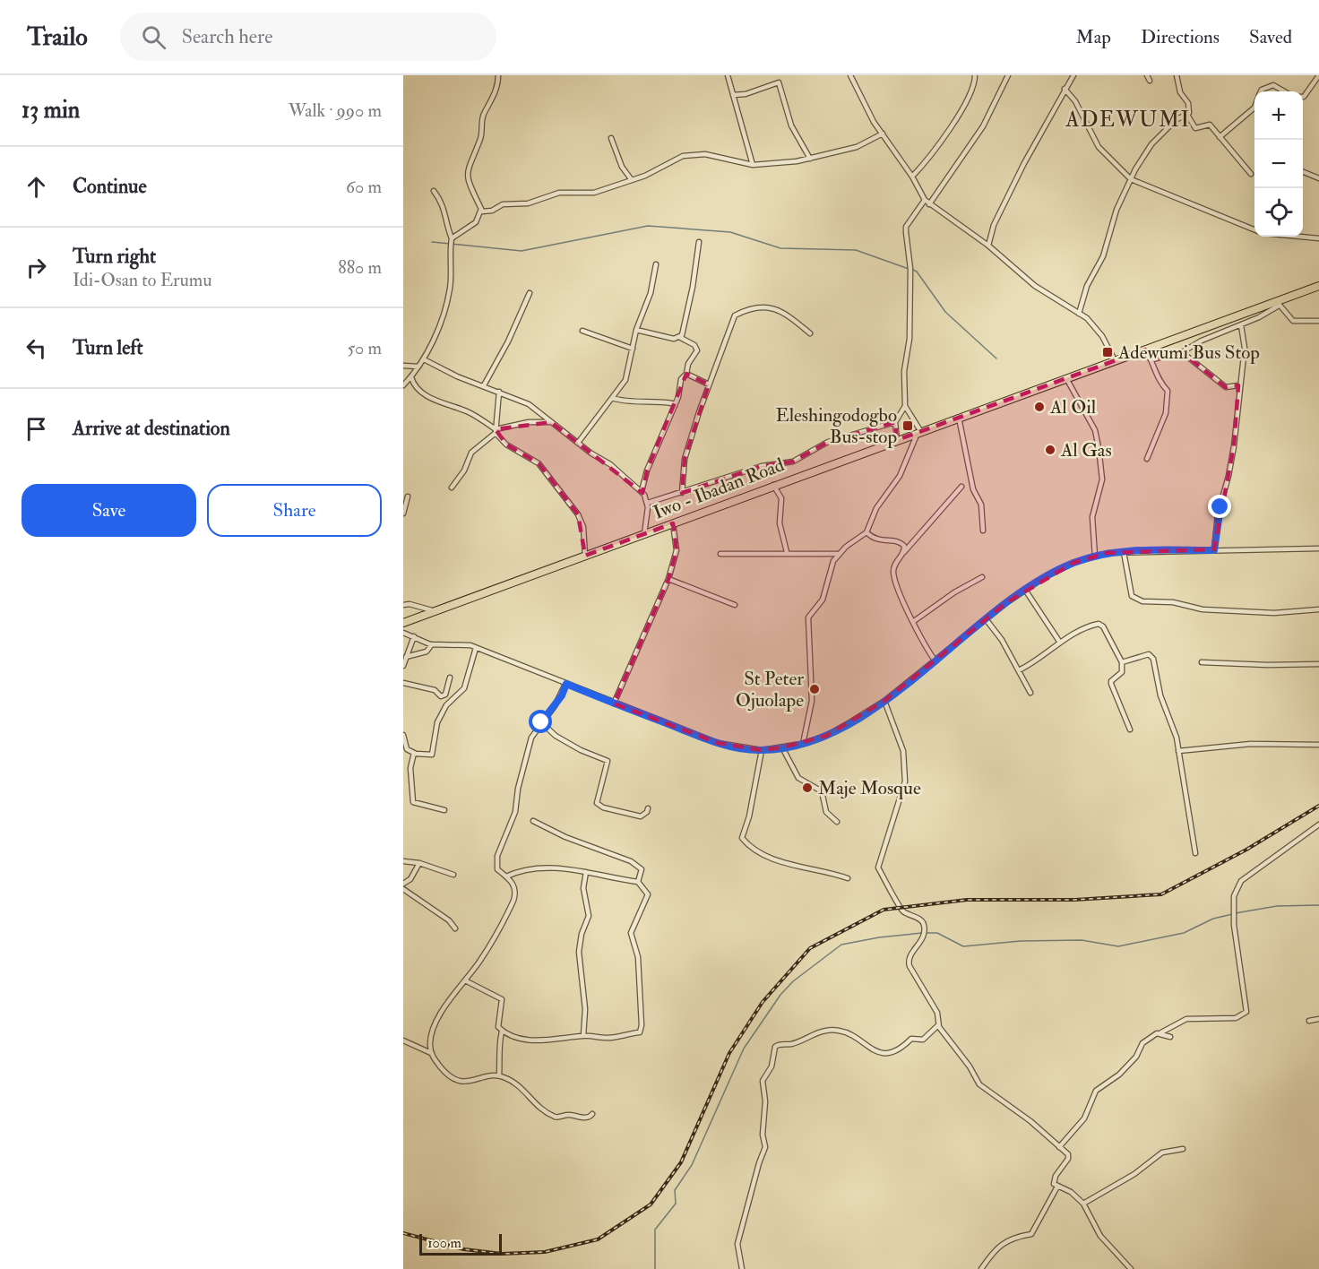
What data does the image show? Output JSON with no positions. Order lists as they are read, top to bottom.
{
  "streets": {
    "main road": ["Iwo - Ibadan Road"]
  },
  "districts": ["ADEWUMI"],
  "places": {
    "transit": ["Adewumi Bus Stop", "Eleshingodogbo Bus-stop"],
    "other": [
      "Al Oil",
      "Al Gas",
      "St Peter Ojuolape",
      "Maje Mosque"
    ]
  },
  "scale_bar": "100 m",
  "page": {
    "header": "Trailo",
    "search": "Search here",
    "nav": ["Map", "Directions", "Saved"],
    "heading": ["13 min", "Walk · 990 m"],
    "map_buttons": ["+", "−"],
    "list": [
      ["Continue", "60 m"],
      ["Turn right", "Idi-Osan to Erumu", "880 m"],
      ["Turn left", "50 m"],
      "Arrive at destination"
    ],
    "buttons": ["Save", "Share"],
    "scale": "100 m"
  }
}
